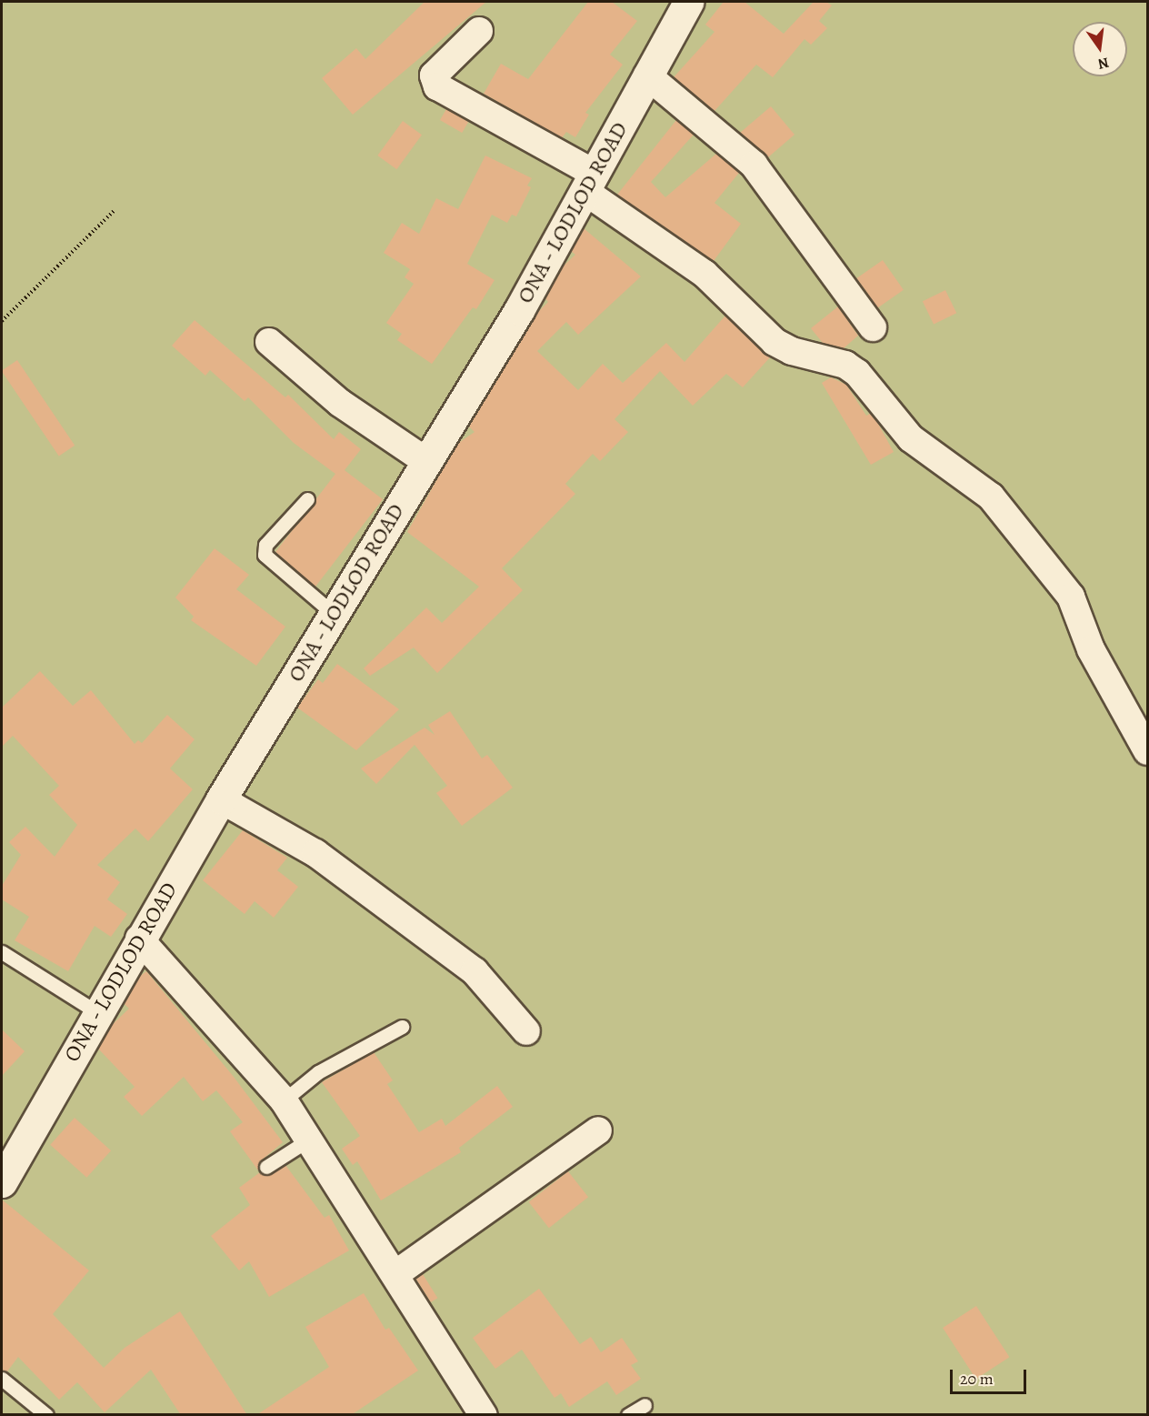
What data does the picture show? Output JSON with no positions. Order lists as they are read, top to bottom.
{
  "streets": {
    "main road": ["ONA - LODLOD ROAD"]
  },
  "scale_bar": "20 m",
  "north": "bottom"
}
